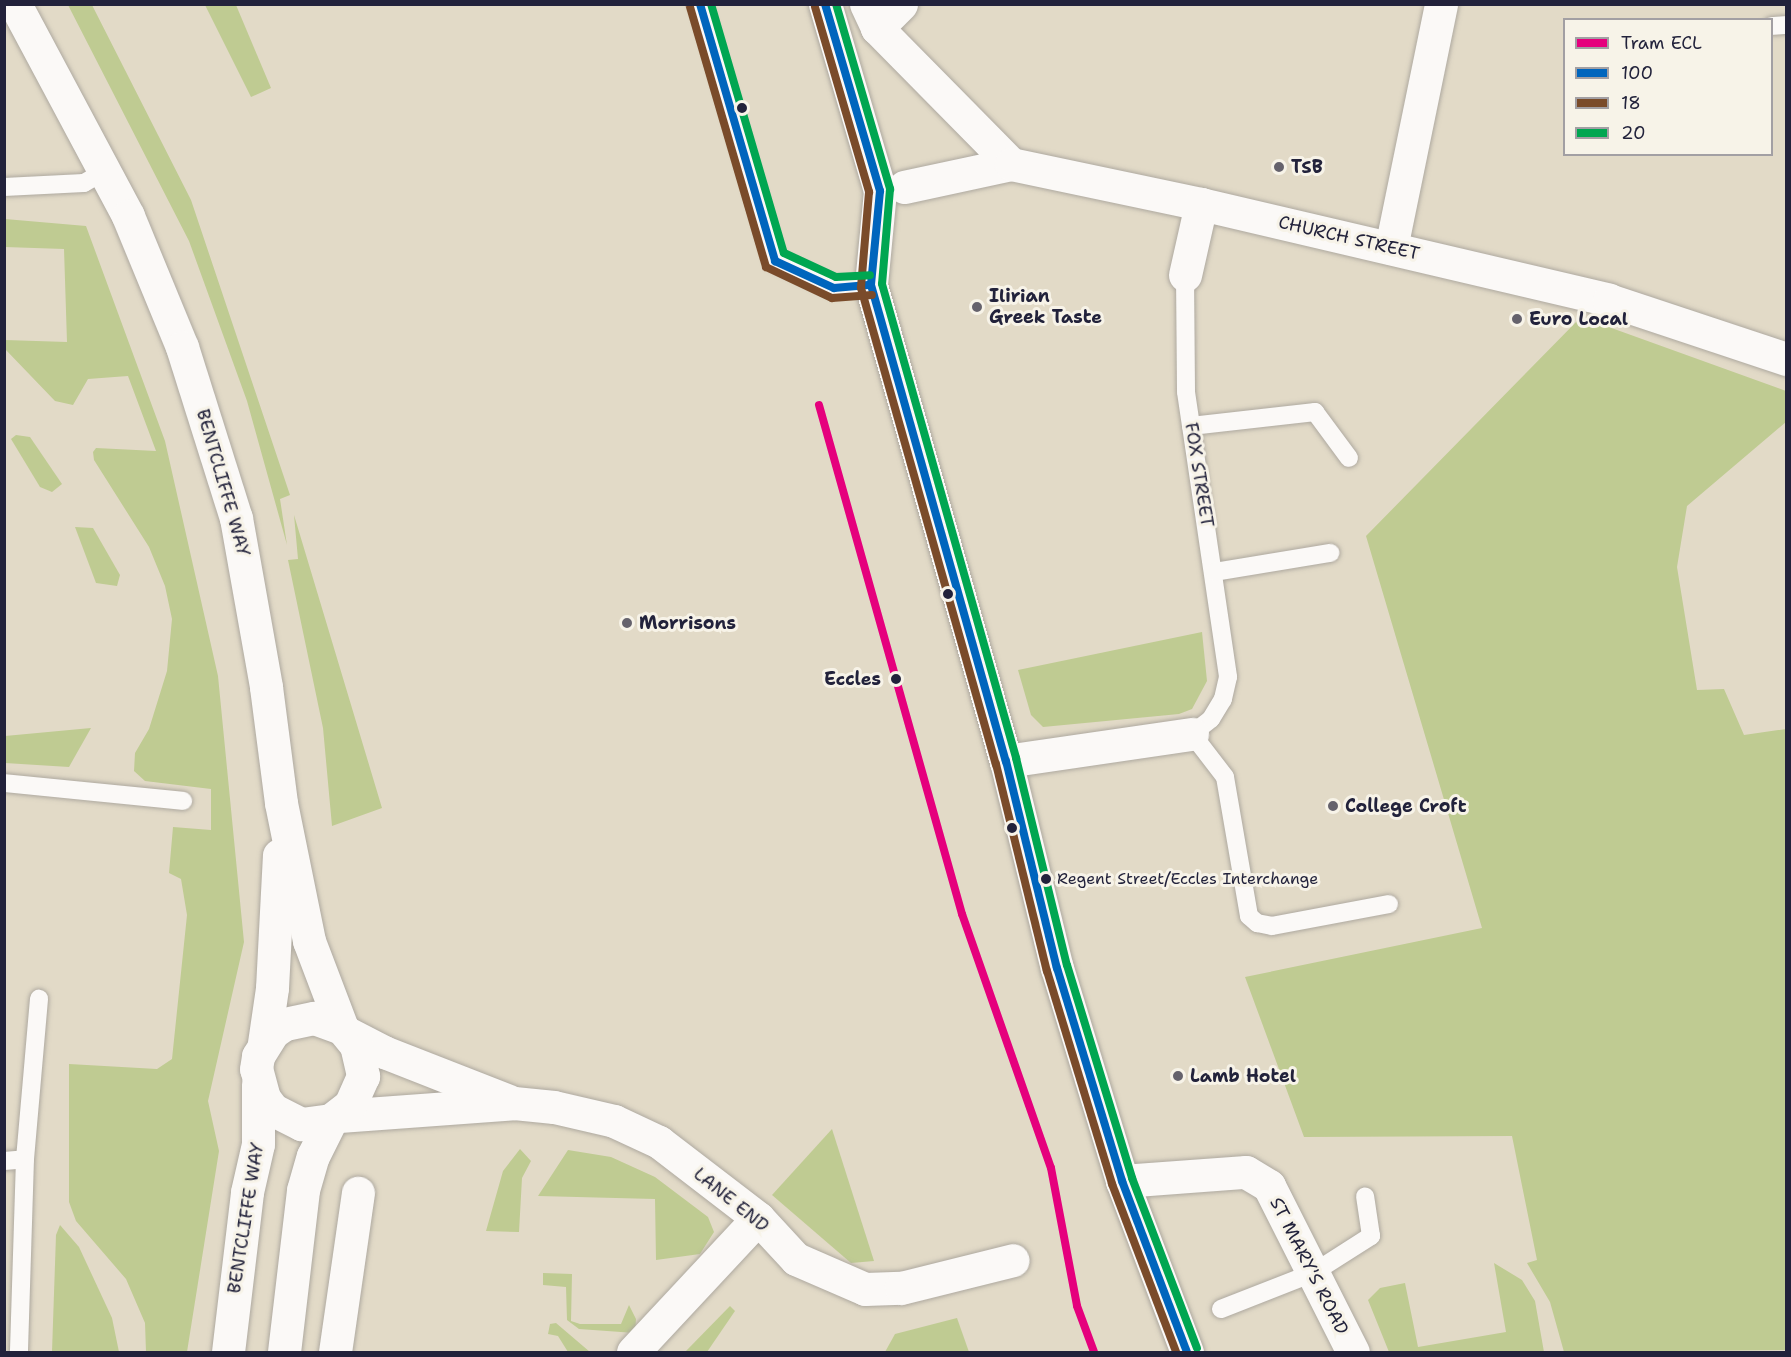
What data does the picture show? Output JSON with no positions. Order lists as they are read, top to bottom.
{
  "streets": {
    "street": [
      "CHURCH STREET",
      "FOX STREET",
      "BENTCLIFFE WAY",
      "LANE END",
      "ST MARY'S ROAD"
    ]
  },
  "crossings": [
    ["CHURCH STREET", "FOX STREET"],
    ["BENTCLIFFE WAY", "LANE END"]
  ],
  "places": [
    "TSB",
    "Ilirian Greek Taste",
    "Euro Local",
    "Morrisons",
    "Eccles",
    "College Croft",
    "Regent Street/Eccles Interchange",
    "Lamb Hotel"
  ],
  "lines": [
    "transit line 100",
    "transit line 20",
    "transit line 18",
    "tram line ECL"
  ],
  "legend": [
    "Tram ECL",
    "100",
    "18",
    "20"
  ]
}
